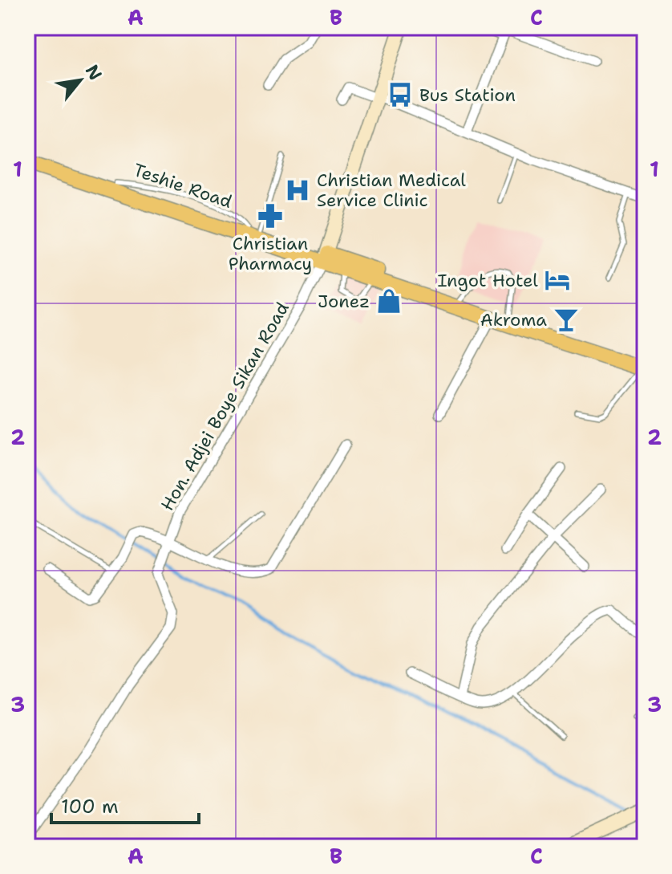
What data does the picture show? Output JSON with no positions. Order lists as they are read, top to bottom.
{
  "streets": {
    "main road": ["Teshie Road"],
    "street": ["Hon. Adjei Boye Sikan Road"]
  },
  "crossings": [
    ["Teshie Road", "Hon. Adjei Boye Sikan Road"]
  ],
  "places": {
    "bus stop": ["Bus Station"],
    "hospital": ["Christian Medical Service Clinic"],
    "pharmacy": ["Christian Pharmacy"],
    "hotel": ["Ingot Hotel"],
    "shop": ["Jonez"],
    "bar": ["Akroma"]
  },
  "scale_bar": "100 m",
  "north": "top right",
  "grid": {
    "columns": ["A", "B", "C"],
    "rows": ["1", "2", "3"]
  }
}
